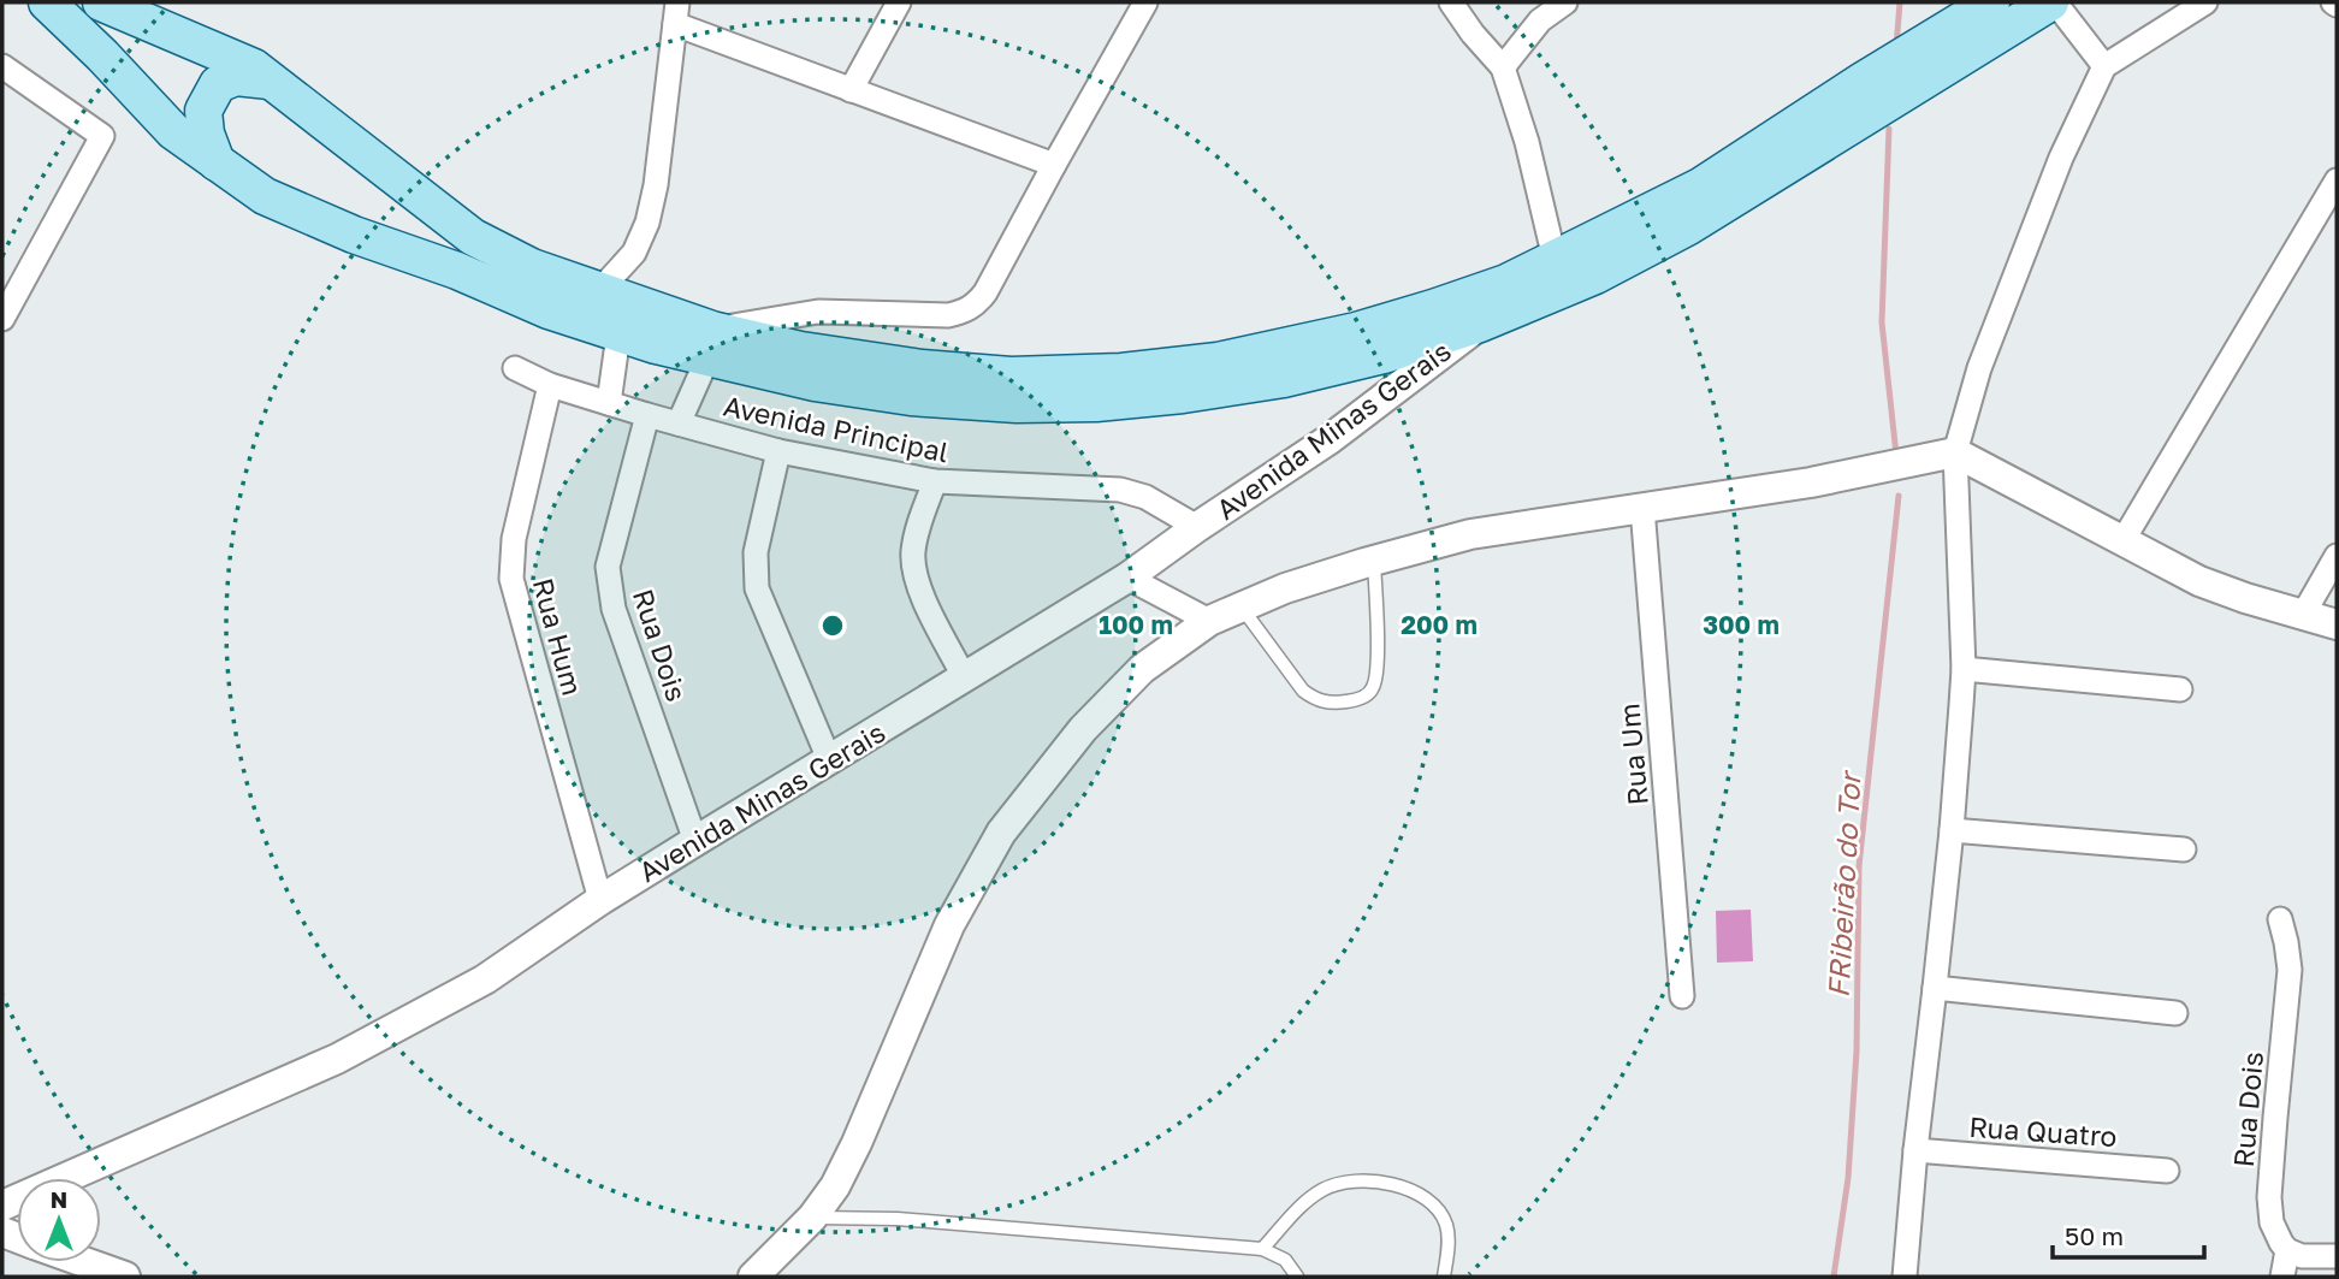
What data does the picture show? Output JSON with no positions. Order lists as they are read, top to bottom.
{
  "streets": {
    "street": [
      "Avenida Principal",
      "Avenida Minas Gerais",
      "Rua Hum",
      "Rua Dois",
      "Rua Um",
      "Rua Quatro"
    ]
  },
  "crossings": [
    ["Avenida Principal", "Avenida Minas Gerais"],
    ["Avenida Principal", "Rua Hum"],
    ["Avenida Principal", "Rua Dois"],
    ["Avenida Minas Gerais", "Rua Hum"],
    ["Avenida Minas Gerais", "Rua Dois"]
  ],
  "water": ["FRibeirão do Tor"],
  "scale_bar": "50 m",
  "north": "top",
  "rings": ["100 m", "200 m", "300 m"]
}
